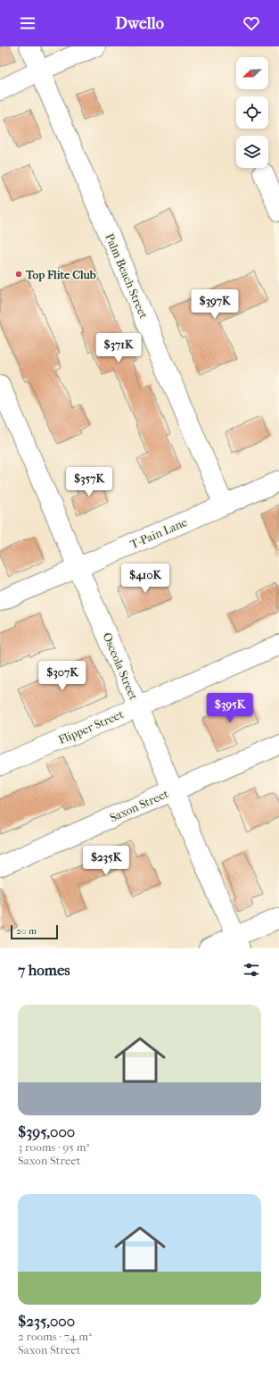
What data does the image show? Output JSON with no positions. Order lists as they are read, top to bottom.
{
  "streets": {
    "street": [
      "Palm Beach Street",
      "T-Pain Lane",
      "Osceola Street",
      "Flipper Street",
      "Saxon Street"
    ]
  },
  "crossings": [
    ["Palm Beach Street", "T-Pain Lane"],
    ["T-Pain Lane", "Osceola Street"],
    ["Osceola Street", "Flipper Street"],
    ["Osceola Street", "Saxon Street"]
  ],
  "places": ["Top Flite Club"],
  "scale_bar": "20 m",
  "north": "bottom left",
  "page": {
    "header": "Dwello",
    "price": [
      "$397K",
      "$371K",
      "$357K",
      "$410K",
      "$307K",
      "$395K",
      "$235K"
    ],
    "scale": "20 m",
    "heading": "7 homes",
    "list": [
      {
        "name": "$395,000",
        "note": "3 rooms · 95 m² · Saxon Street"
      },
      {
        "name": "$235,000",
        "note": "2 rooms · 74 m² · Saxon Street"
      }
    ]
  }
}
